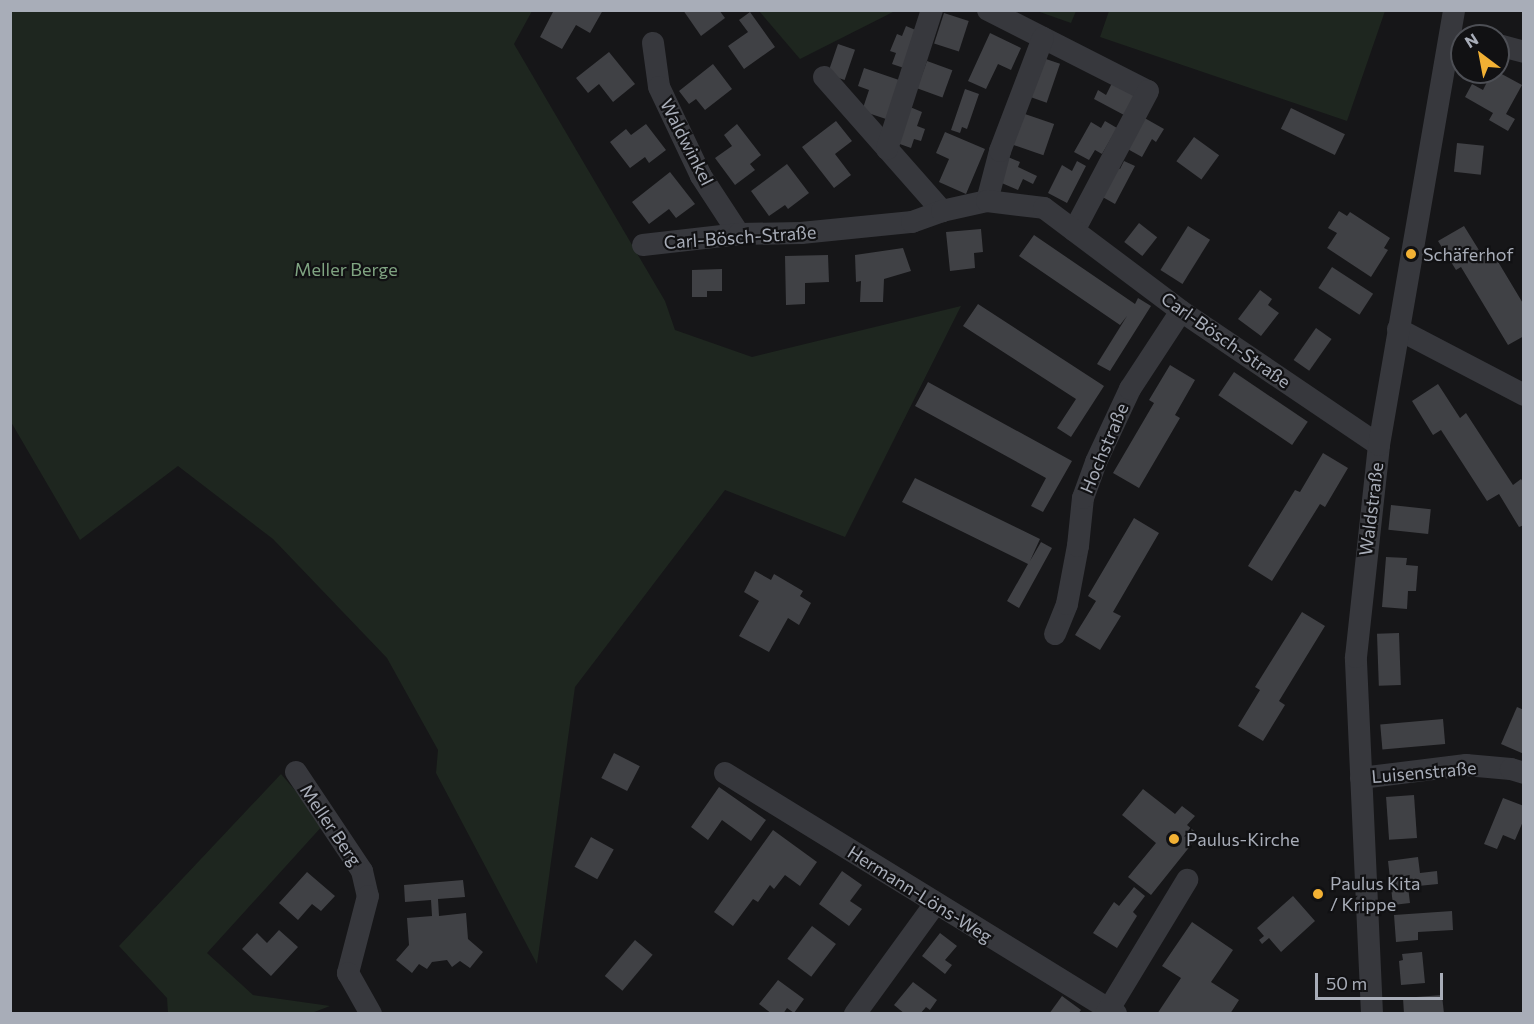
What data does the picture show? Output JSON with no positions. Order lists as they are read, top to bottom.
{
  "streets": {
    "street": [
      "Waldwinkel",
      "Carl-Bösch-Straße",
      "Hochstraße",
      "Waldstraße",
      "Luisenstraße",
      "Meller Berg",
      "Hermann-Löns-Weg"
    ]
  },
  "crossings": [
    ["Waldwinkel", "Carl-Bösch-Straße"],
    ["Carl-Bösch-Straße", "Hochstraße"],
    ["Carl-Bösch-Straße", "Waldstraße"],
    ["Waldstraße", "Luisenstraße"]
  ],
  "parks": ["Meller Berge"],
  "places": ["Schäferhof", "Paulus-Kirche", "Paulus Kita / Krippe"],
  "scale_bar": "50 m",
  "north": "top left"
}
